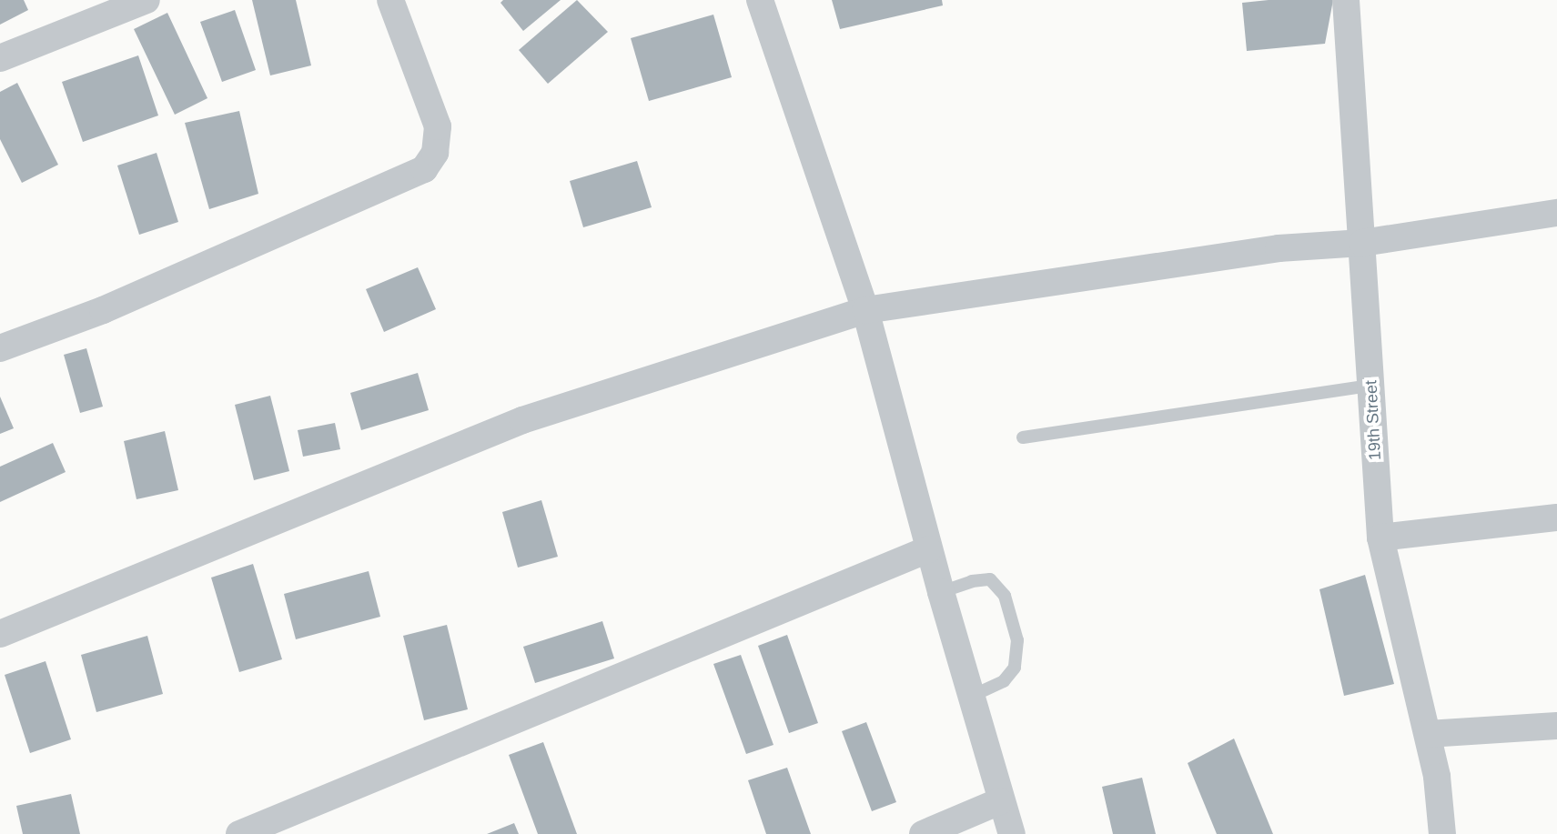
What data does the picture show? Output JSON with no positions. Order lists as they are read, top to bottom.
{
  "streets": {
    "street": ["19th Street"]
  }
}
